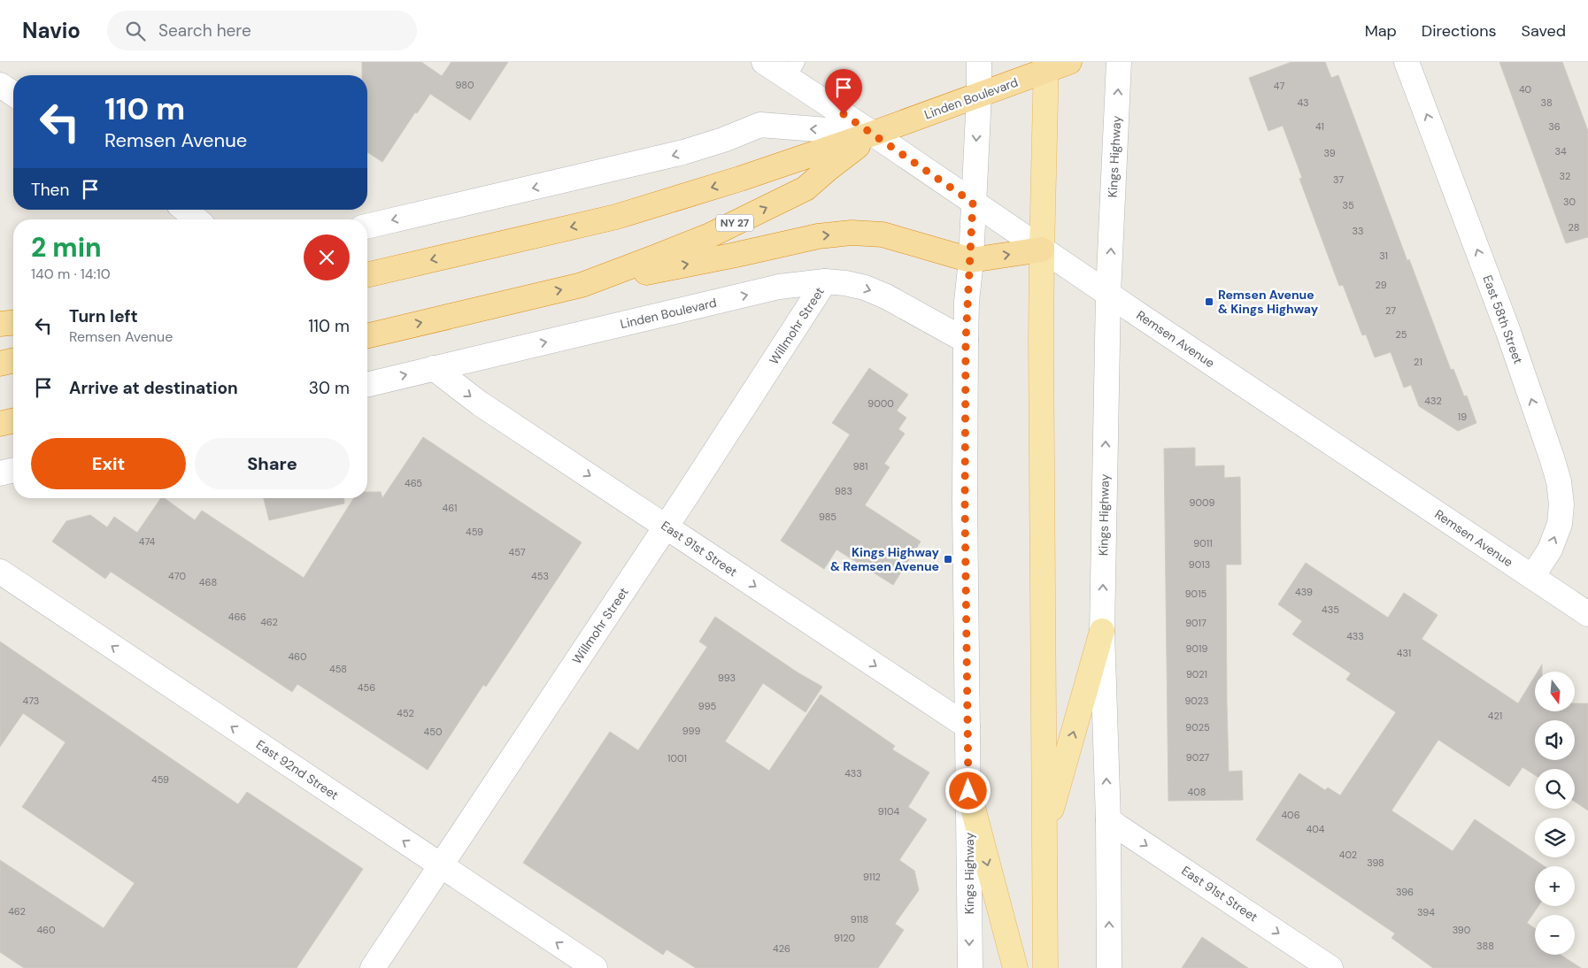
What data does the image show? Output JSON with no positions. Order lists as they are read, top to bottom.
{
  "streets": {
    "highway": ["Linden Boulevard", "NY 27"],
    "street": [
      "Kings Highway",
      "East 58th Street",
      "Willmohr Street",
      "Remsen Avenue",
      "East 91st Street",
      "East 92nd Street"
    ]
  },
  "crossings": [
    ["Linden Boulevard", "Kings Highway"],
    ["Linden Boulevard", "Willmohr Street"],
    ["Linden Boulevard", "Remsen Avenue"],
    ["Linden Boulevard", "East 91st Street"],
    ["Kings Highway", "Remsen Avenue"],
    ["Kings Highway", "East 91st Street"],
    ["East 58th Street", "Remsen Avenue"],
    ["Willmohr Street", "East 91st Street"],
    ["Willmohr Street", "East 92nd Street"]
  ],
  "one_way": ["East 58th Street", "East 91st Street", "East 92nd Street"],
  "places": {
    "transit": ["Remsen Avenue & Kings Highway", "Kings Highway & Remsen Avenue"]
  },
  "house_numbers": [
    "980",
    "47",
    "40",
    "43",
    "38",
    "41",
    "36",
    "34",
    "39",
    "32",
    "37",
    "30",
    "35",
    "28",
    "33",
    "31",
    "29",
    "27",
    "25",
    "21",
    "432",
    "9000",
    "19",
    "981",
    "465",
    "983",
    "9009",
    "461",
    "985",
    "459",
    "474",
    "9011",
    "457",
    "9013",
    "470",
    "453",
    "468",
    "439",
    "9015",
    "435",
    "466",
    "462",
    "9017",
    "433",
    "9019",
    "431",
    "460",
    "458",
    "9021",
    "993",
    "456",
    "473",
    "9023",
    "995",
    "452",
    "421",
    "9025",
    "999",
    "450",
    "9027",
    "1001",
    "433",
    "459",
    "408",
    "9104",
    "406",
    "404",
    "402",
    "398",
    "9112",
    "396",
    "462",
    "394",
    "9118",
    "460",
    "390",
    "9120",
    "388",
    "426"
  ],
  "north": "bottom",
  "page": {
    "header": "Navio",
    "search": "Search here",
    "nav": ["Map", "Directions", "Saved"],
    "turn": ["110 m", "Remsen Avenue"],
    "then": "Then",
    "heading": ["2 min", "140 m · 14:10"],
    "list": [
      {
        "name": "Turn left",
        "note": "Remsen Avenue",
        "value": "110 m"
      },
      {
        "name": "Arrive at destination",
        "value": "30 m"
      }
    ],
    "buttons": ["Exit", "Share"],
    "map_buttons": ["+", "−"]
  }
}
